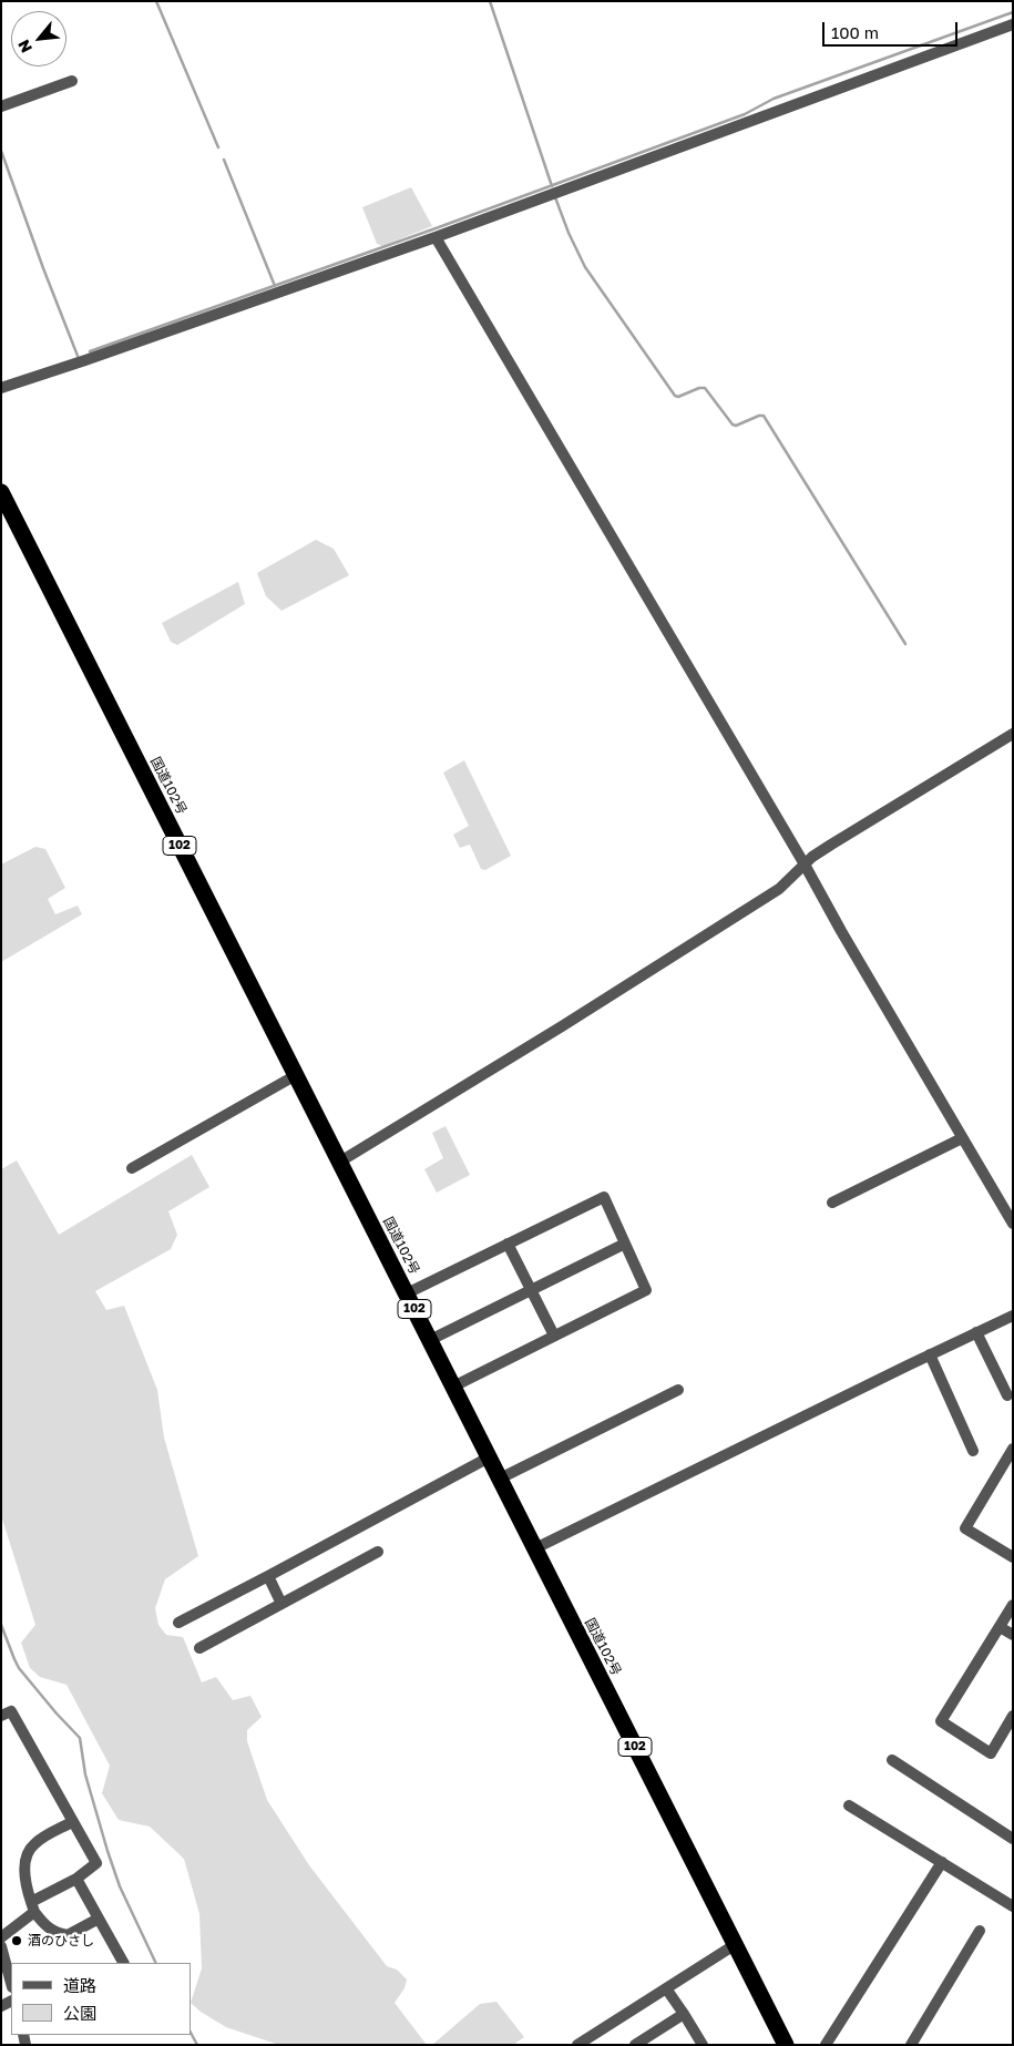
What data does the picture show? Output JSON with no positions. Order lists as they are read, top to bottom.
{
  "streets": {
    "highway": ["国道102号", "102"]
  },
  "places": ["酒のひさし"],
  "legend": ["道路", "公園"],
  "scale_bar": "100 m",
  "north": "bottom left"
}
